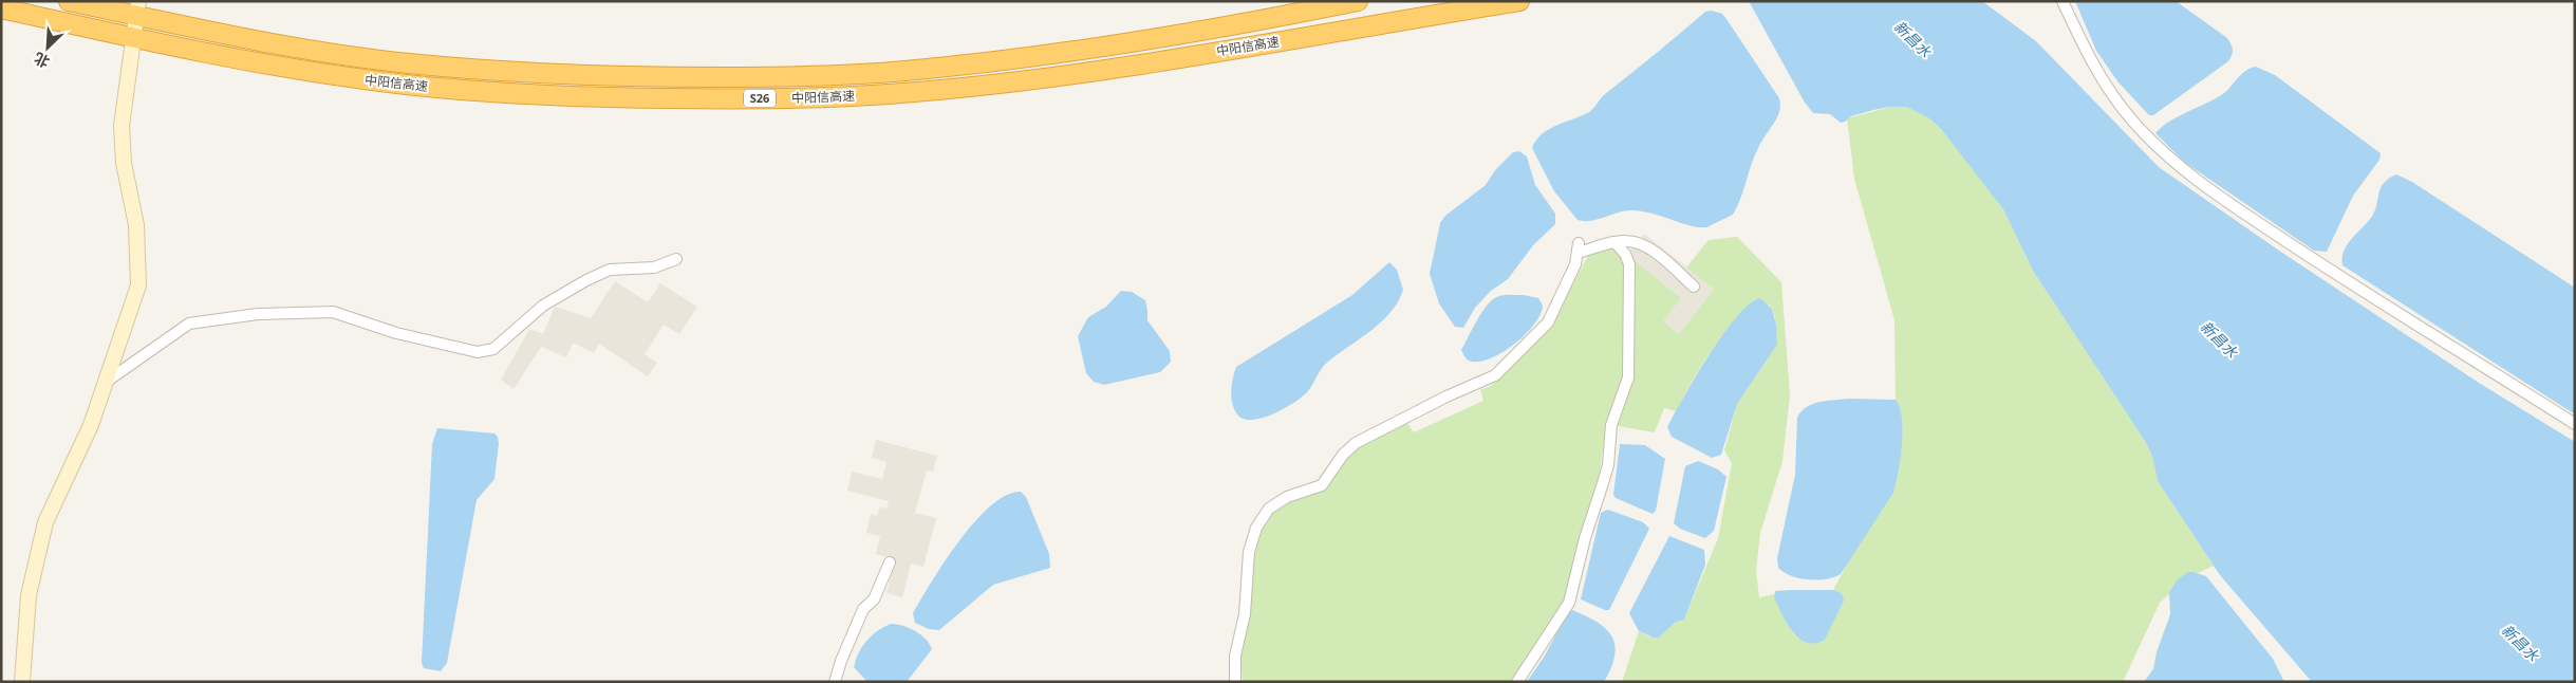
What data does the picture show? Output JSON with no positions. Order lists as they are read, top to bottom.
{
  "streets": {
    "highway": ["中阳信高速", "S26"]
  },
  "water": ["新昌水"],
  "north": "bottom left"
}
